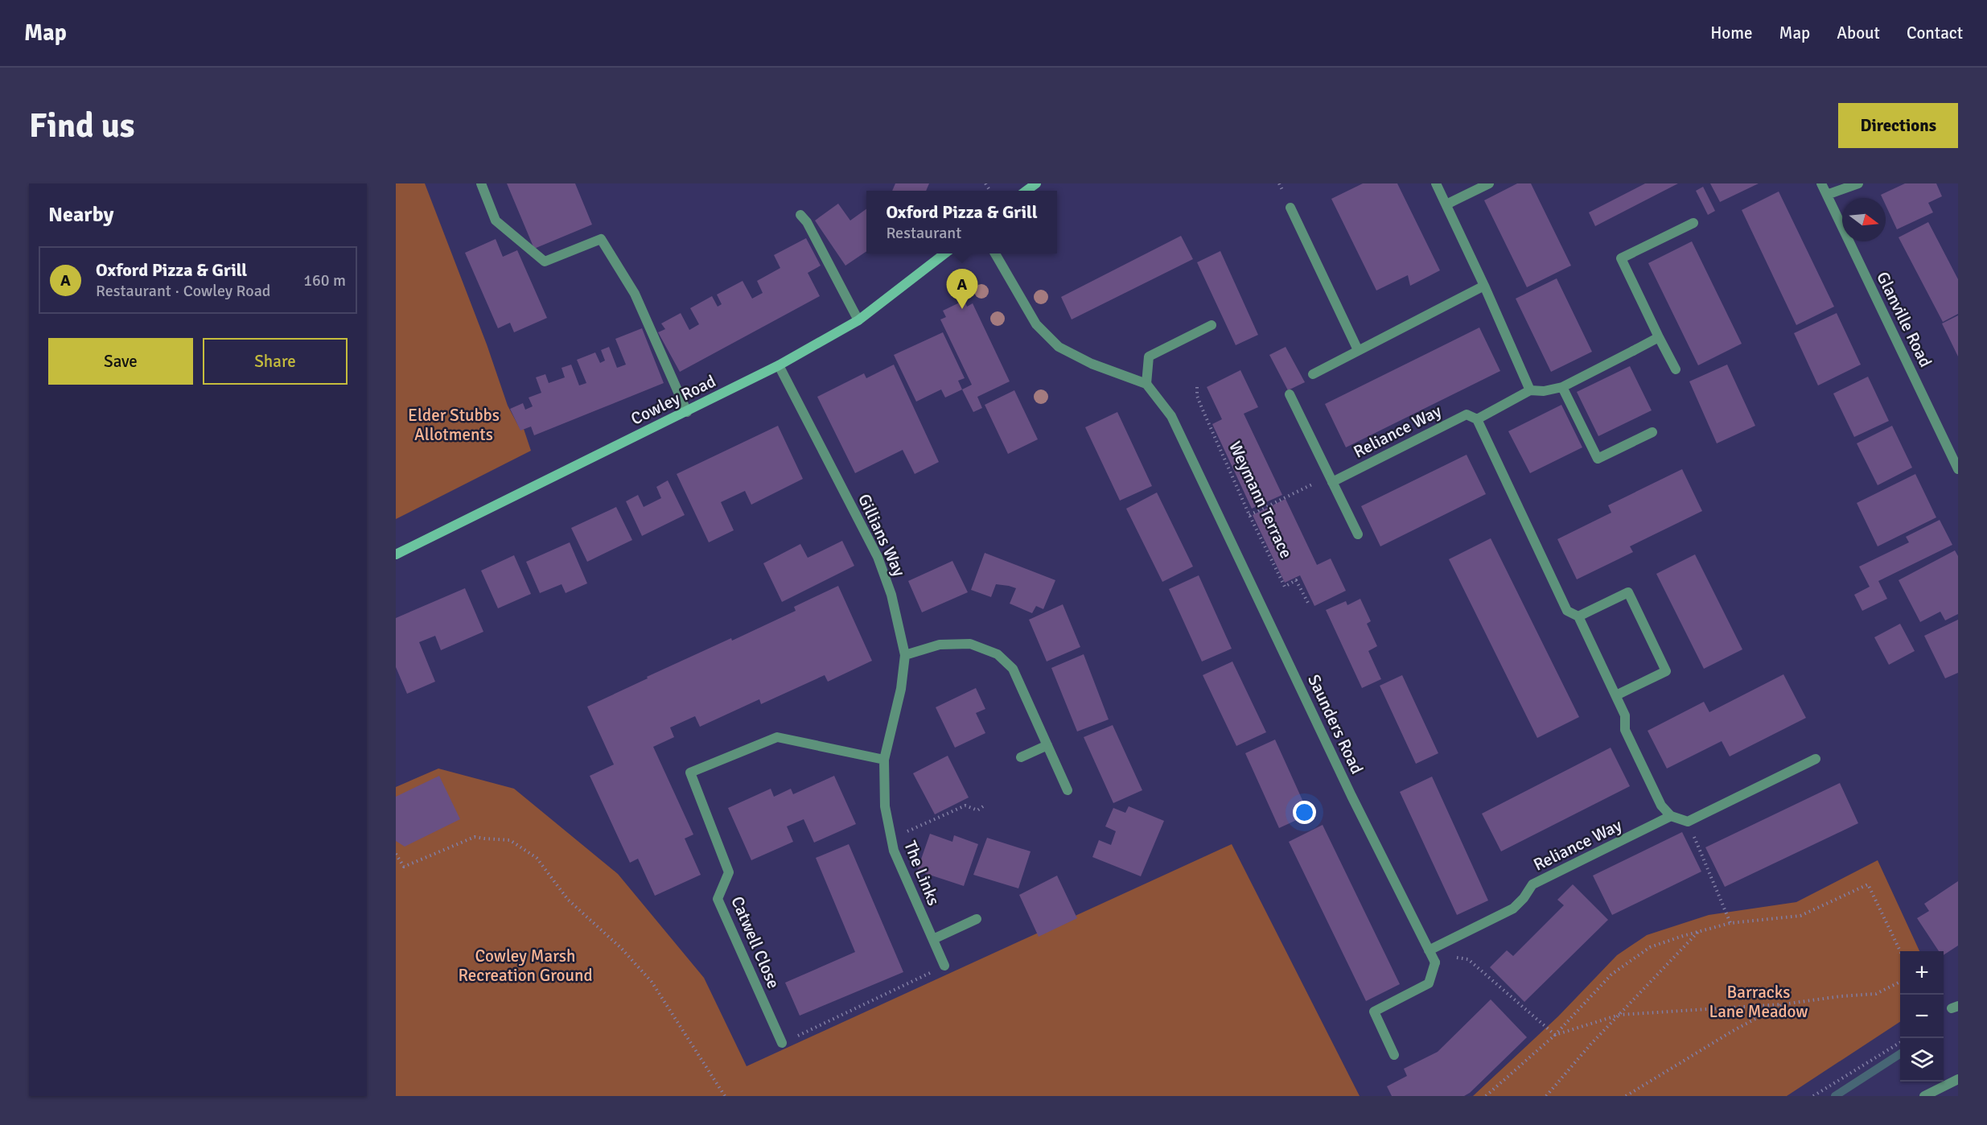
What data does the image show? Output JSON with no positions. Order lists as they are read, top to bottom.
{
  "streets": {
    "main road": ["Cowley Road"],
    "street": [
      "Glanville Road",
      "Reliance Way",
      "Gillians Way",
      "Saunders Road",
      "The Links",
      "Catwell Close"
    ],
    "path": ["Weymann Terrace"]
  },
  "crossings": [
    ["Cowley Road", "Gillians Way"],
    ["Reliance Way", "Saunders Road"],
    ["Gillians Way", "The Links"],
    ["Gillians Way", "Catwell Close"],
    ["The Links", "Catwell Close"]
  ],
  "parks": ["Elder Stubbs Allotments", "Cowley Marsh Recreation Ground", "Barracks Lane Meadow"],
  "north": "right",
  "page": {
    "header": "Map",
    "nav": [
      "Home",
      "Map",
      "About",
      "Contact"
    ],
    "buttons": [
      "Directions",
      ["Save", "Share"]
    ],
    "title": "Find us",
    "heading": "Nearby",
    "popup": ["Oxford Pizza & Grill", "Restaurant"],
    "list": [
      {
        "mark": "A",
        "name": "Oxford Pizza & Grill",
        "note": "Restaurant · Cowley Road",
        "value": "160 m"
      }
    ],
    "pins": "A",
    "map_buttons": ["+", "−"]
  }
}
